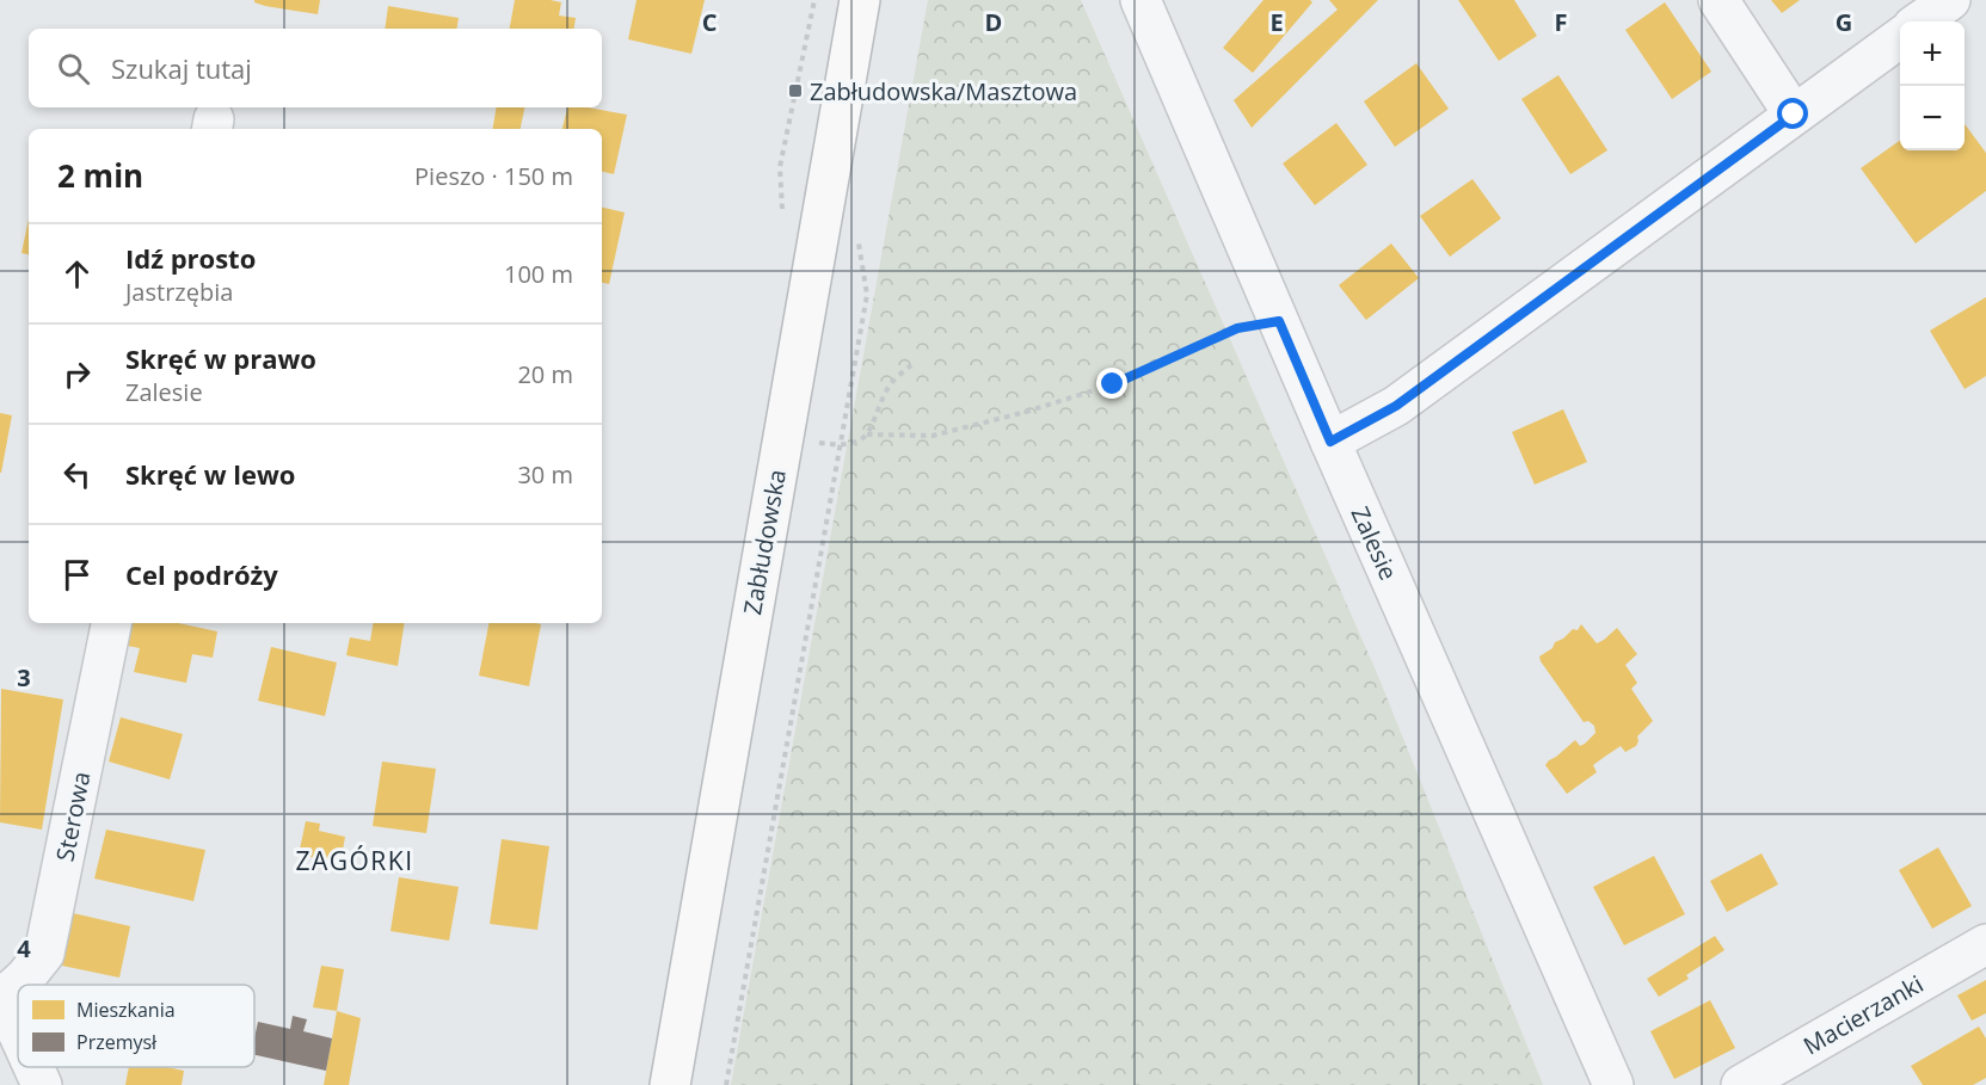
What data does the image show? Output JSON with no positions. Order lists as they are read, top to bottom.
{
  "streets": {
    "highway": ["Zabłudowska"],
    "street": ["Zalesie", "Sterowa", "Macierzanki"]
  },
  "districts": ["ZAGÓRKI"],
  "places": {
    "transit": ["Zabłudowska/Masztowa"]
  },
  "legend": ["Mieszkania", "Przemysł"],
  "page": {
    "map_buttons": ["+", "−"],
    "search": "Szukaj tutaj",
    "heading": ["2 min", "Pieszo · 150 m"],
    "list": [
      ["Idź prosto", "Jastrzębia", "100 m"],
      ["Skręć w prawo", "Zalesie", "20 m"],
      ["Skręć w lewo", "30 m"],
      "Cel podróży"
    ]
  },
  "grid": {
    "columns": [
      "C",
      "D",
      "E",
      "F",
      "G"
    ],
    "rows": ["3", "4"]
  }
}
